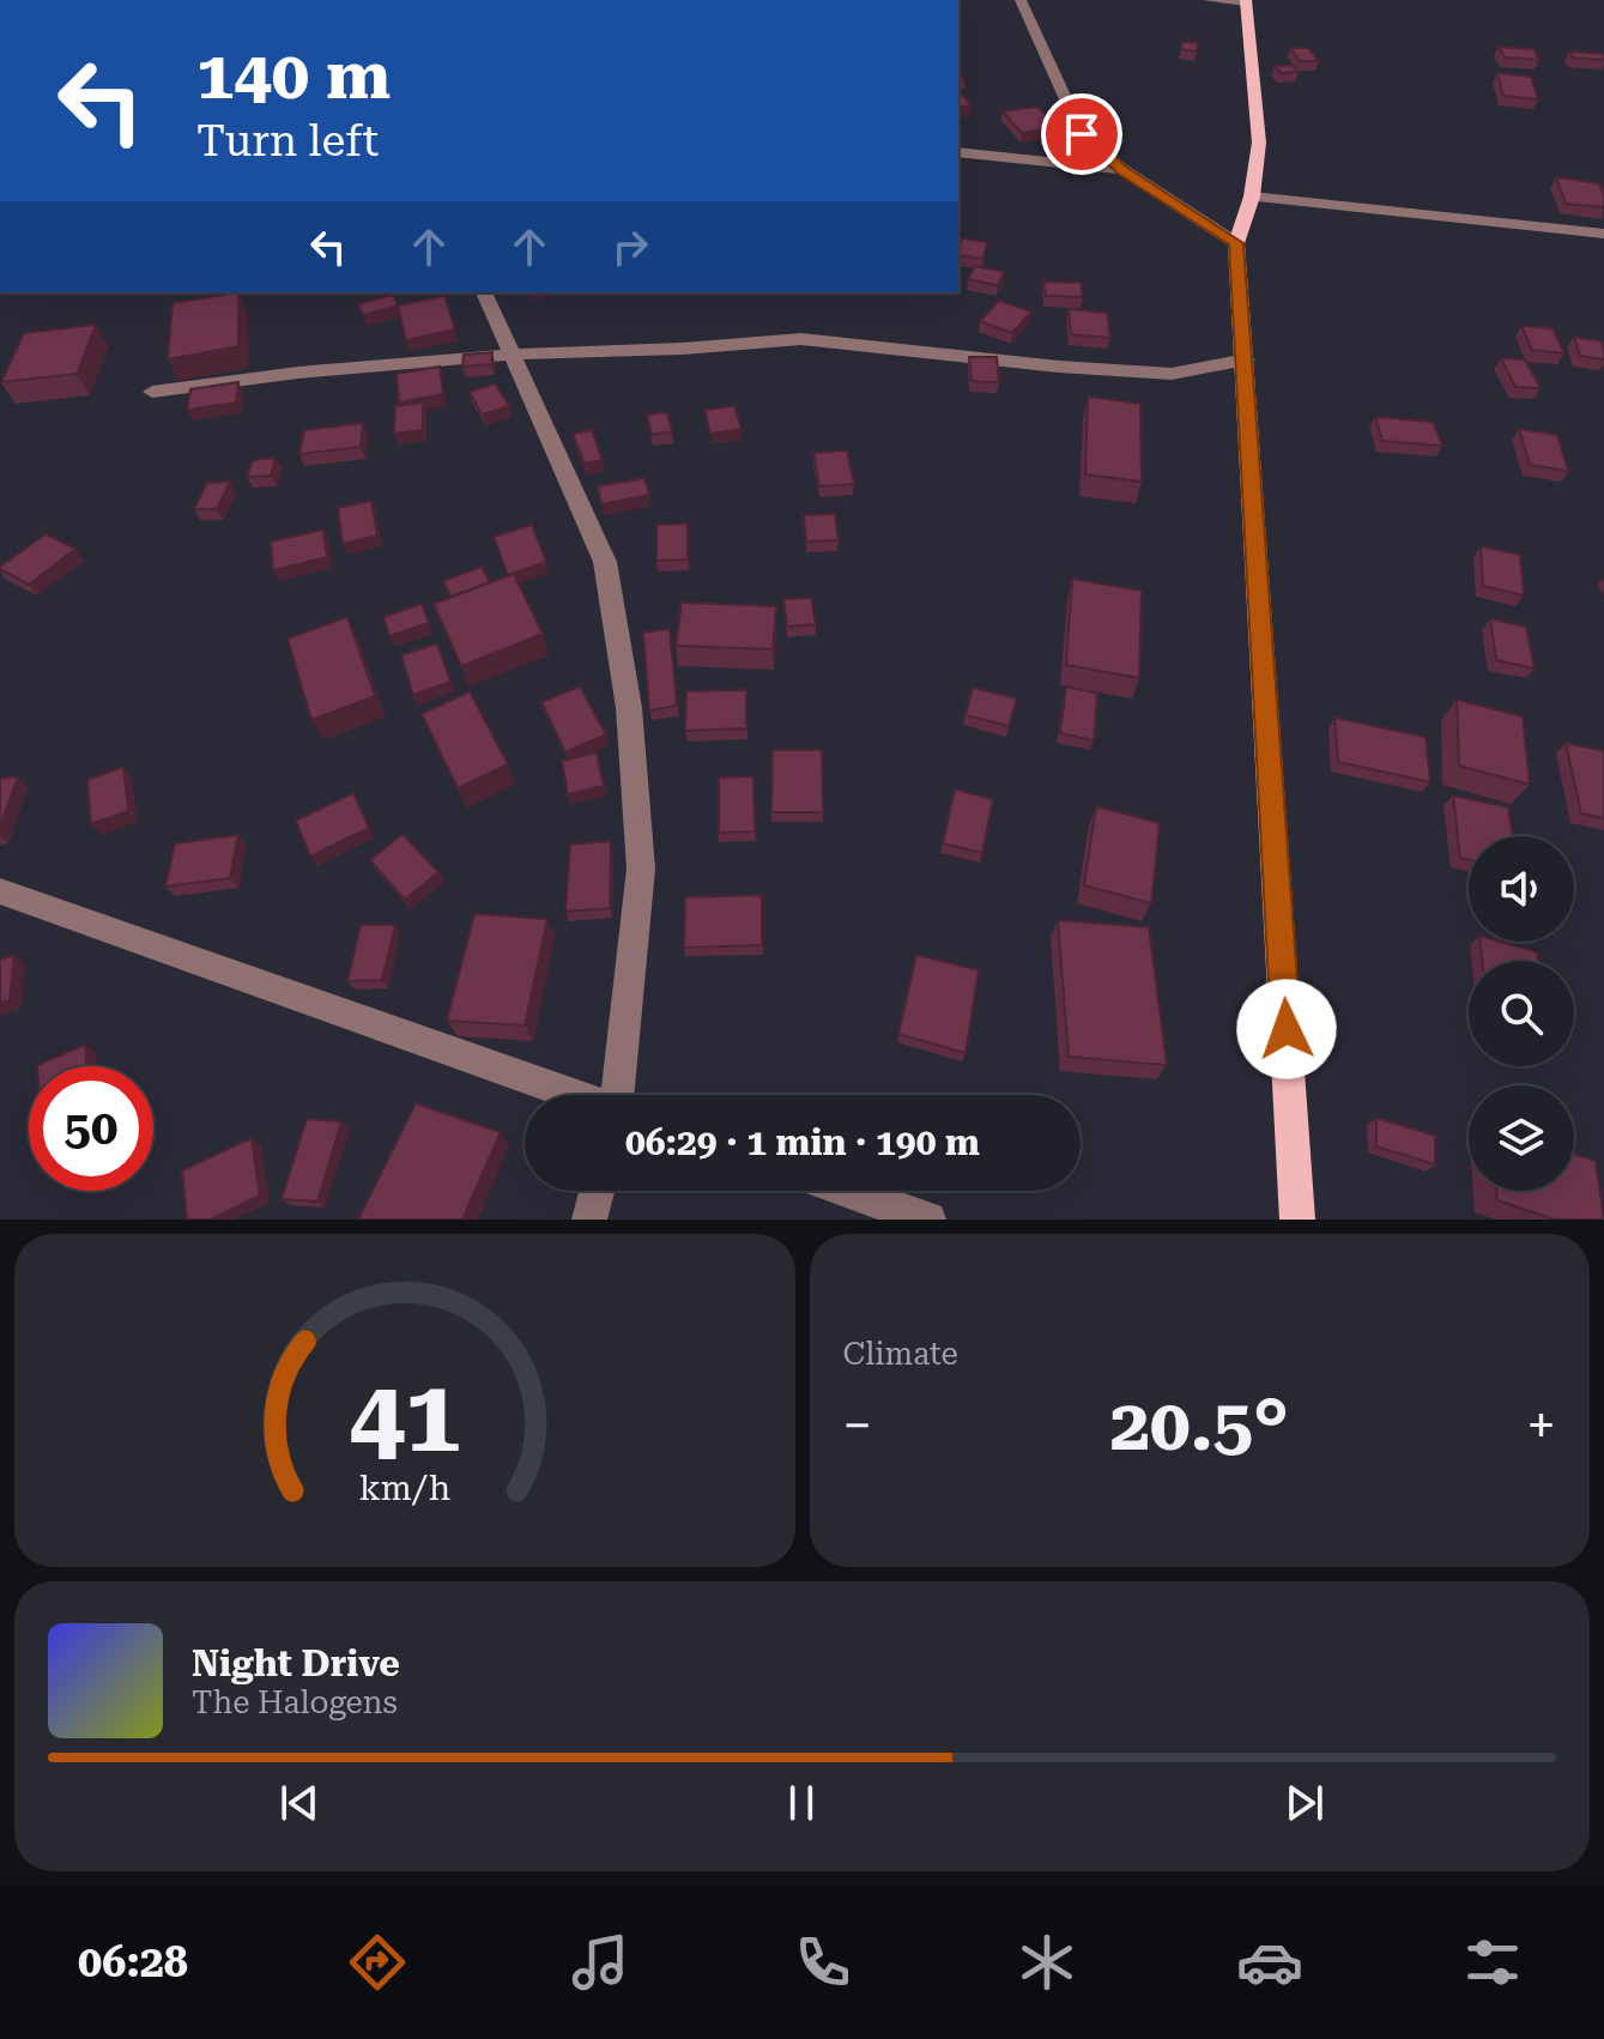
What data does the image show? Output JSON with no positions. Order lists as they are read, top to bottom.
{
  "page": {
    "turn": ["140 m", "Turn left"],
    "limit": "50",
    "trip": "06:29 · 1 min · 190 m",
    "tile": "Climate",
    "heat": ["−", "20.5°", "+"],
    "song": ["Night Drive", "The Halogens"],
    "tabs": "06:28",
    "gauge": ["41", "km/h"]
  }
}
